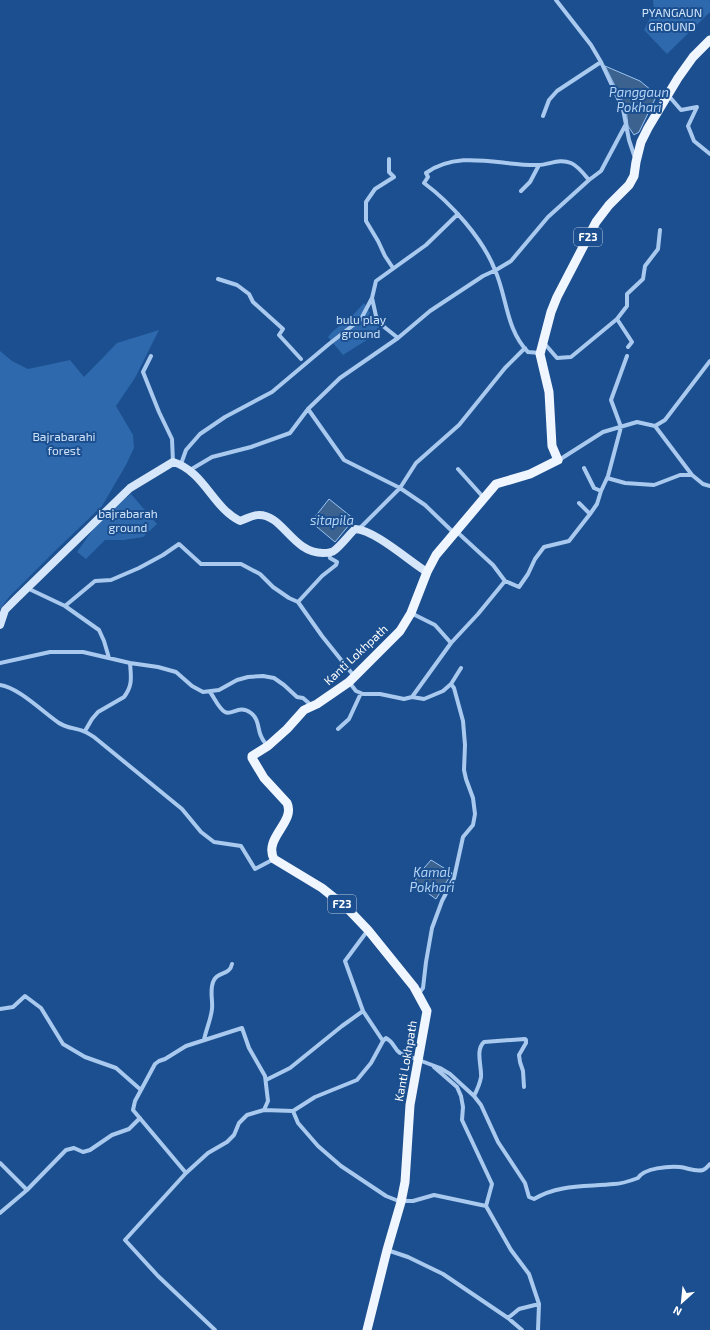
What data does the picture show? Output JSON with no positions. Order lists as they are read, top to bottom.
{
  "streets": {
    "main road": ["F23", "Kanti Lokhpath"]
  },
  "crossings": [
    ["F23", "Kanti Lokhpath"]
  ],
  "water": ["Panggaun Pokhari", "sitapila", "Kamal Pokhari"],
  "parks": [
    "PYANGAUN GROUND",
    "bulu play ground",
    "Bajrabarahi forest",
    "bajrabarah ground"
  ],
  "north": "bottom left"
}
